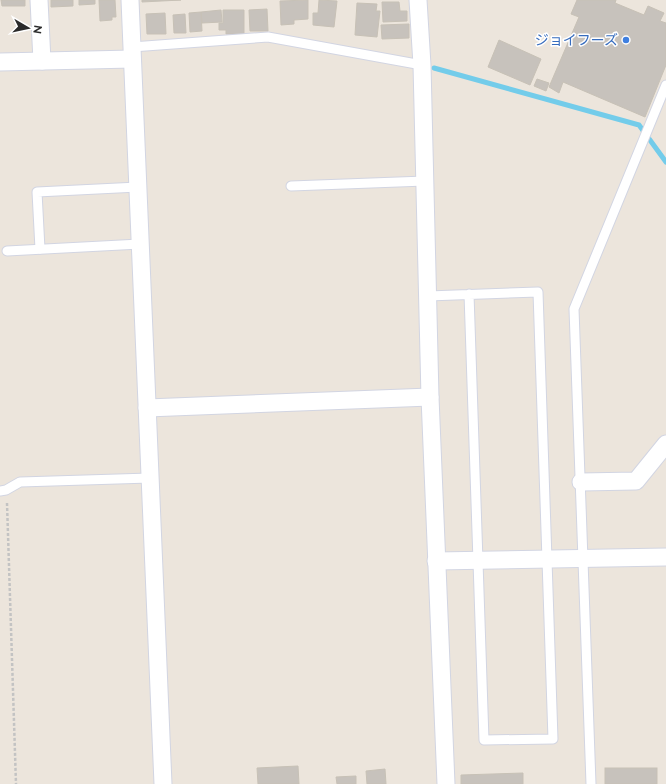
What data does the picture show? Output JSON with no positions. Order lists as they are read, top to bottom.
{
  "places": ["ジョイフーズ"],
  "north": "right"
}
